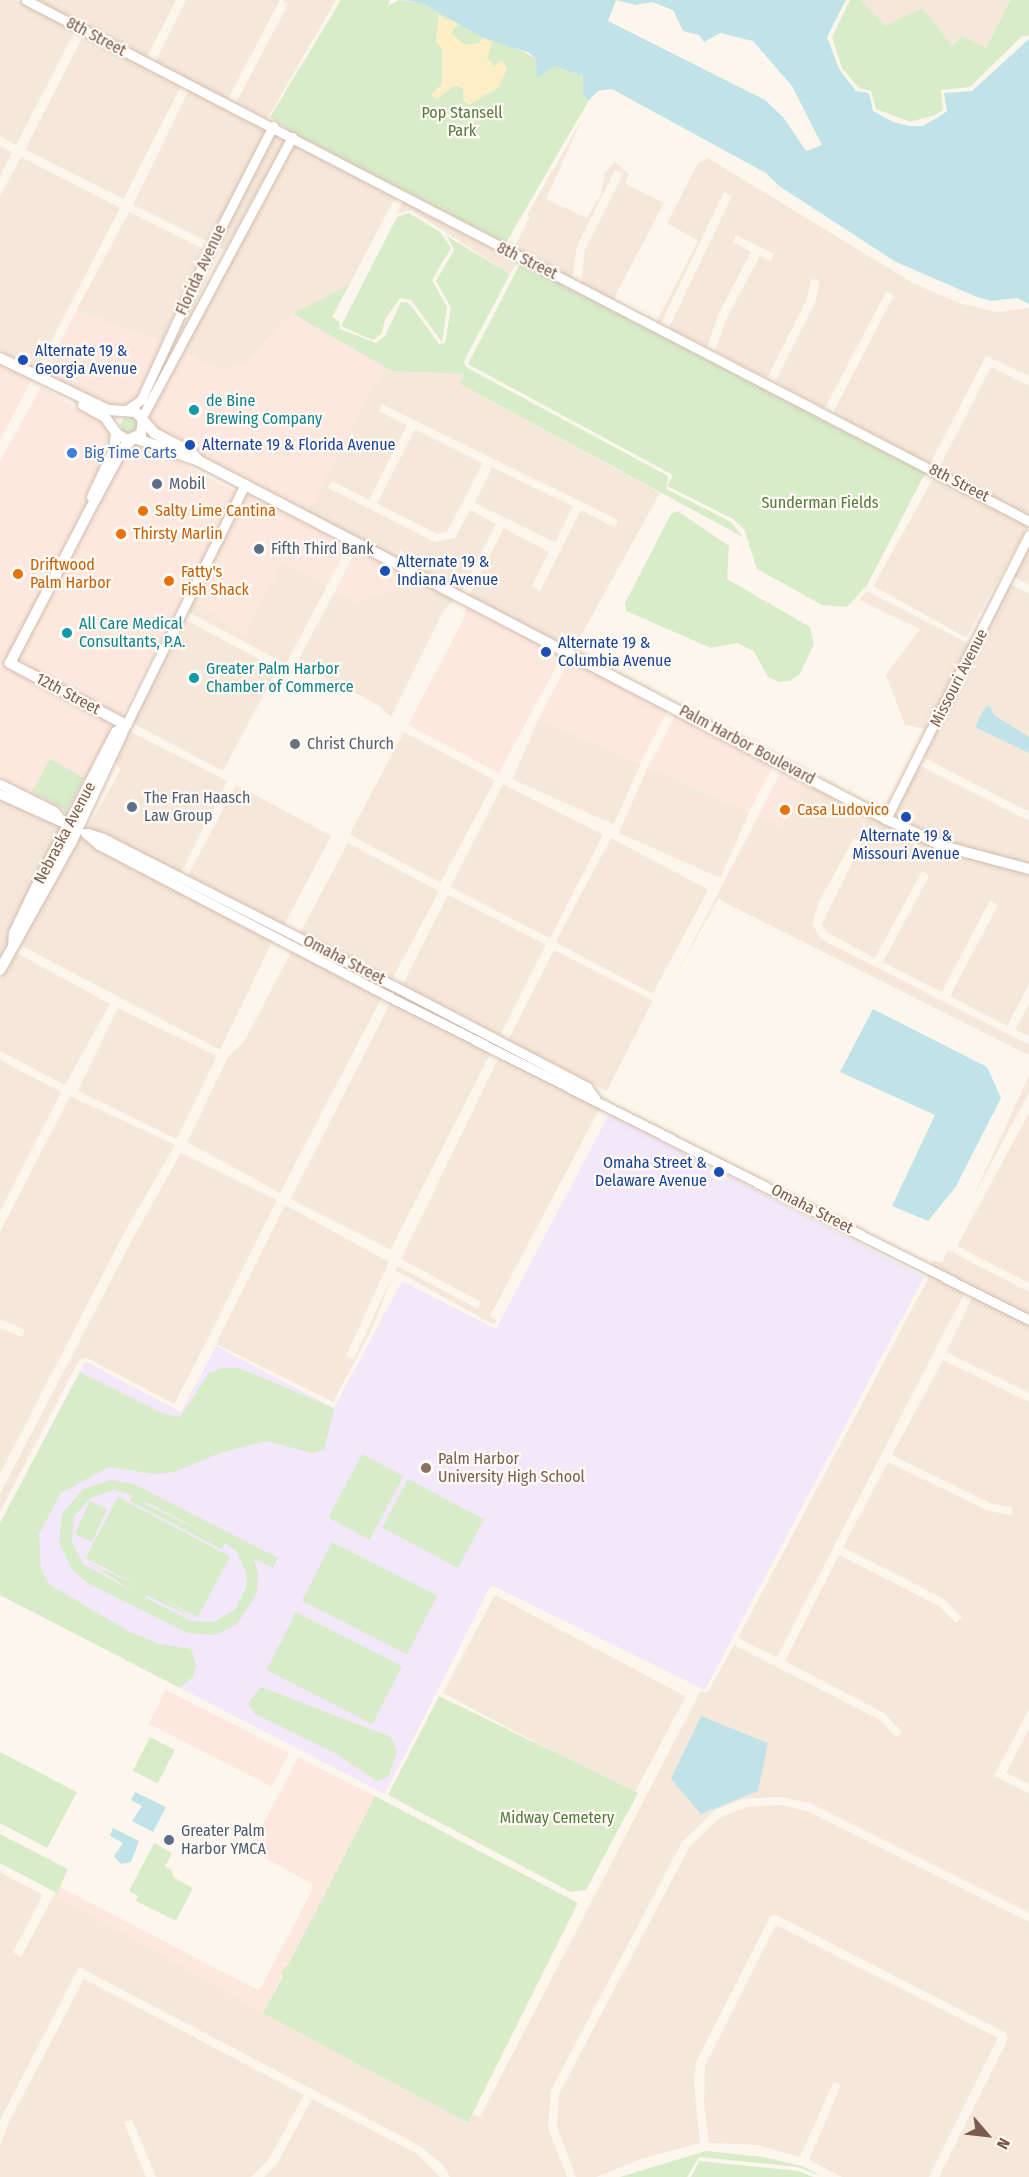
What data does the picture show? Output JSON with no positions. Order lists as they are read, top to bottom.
{
  "streets": {
    "main road": ["12th Street", "Palm Harbor Boulevard", "Nebraska Avenue"],
    "street": [
      "8th Street",
      "Florida Avenue",
      "Missouri Avenue",
      "Omaha Street"
    ]
  },
  "crossings": [
    ["8th Street", "Florida Avenue"],
    ["Missouri Avenue", "Palm Harbor Boulevard"],
    ["12th Street", "Nebraska Avenue"],
    ["Palm Harbor Boulevard", "Nebraska Avenue"],
    ["Nebraska Avenue", "Omaha Street"]
  ],
  "parks": ["Pop Stansell Park", "Sunderman Fields", "Midway Cemetery"],
  "places": [
    "Alternate 19 & Georgia Avenue",
    "de Bine Brewing Company",
    "Alternate 19 & Florida Avenue",
    "Big Time Carts",
    "Mobil",
    "Salty Lime Cantina",
    "Thirsty Marlin",
    "Fifth Third Bank",
    "Alternate 19 & Indiana Avenue",
    "Driftwood Palm Harbor",
    "Fatty's Fish Shack",
    "All Care Medical Consultants, P.A.",
    "Alternate 19 & Columbia Avenue",
    "Greater Palm Harbor Chamber of Commerce",
    "Christ Church",
    "The Fran Haasch Law Group",
    "Casa Ludovico",
    "Alternate 19 & Missouri Avenue",
    "Omaha Street & Delaware Avenue",
    "Palm Harbor University High School",
    "Greater Palm Harbor YMCA"
  ],
  "north": "bottom right"
}
